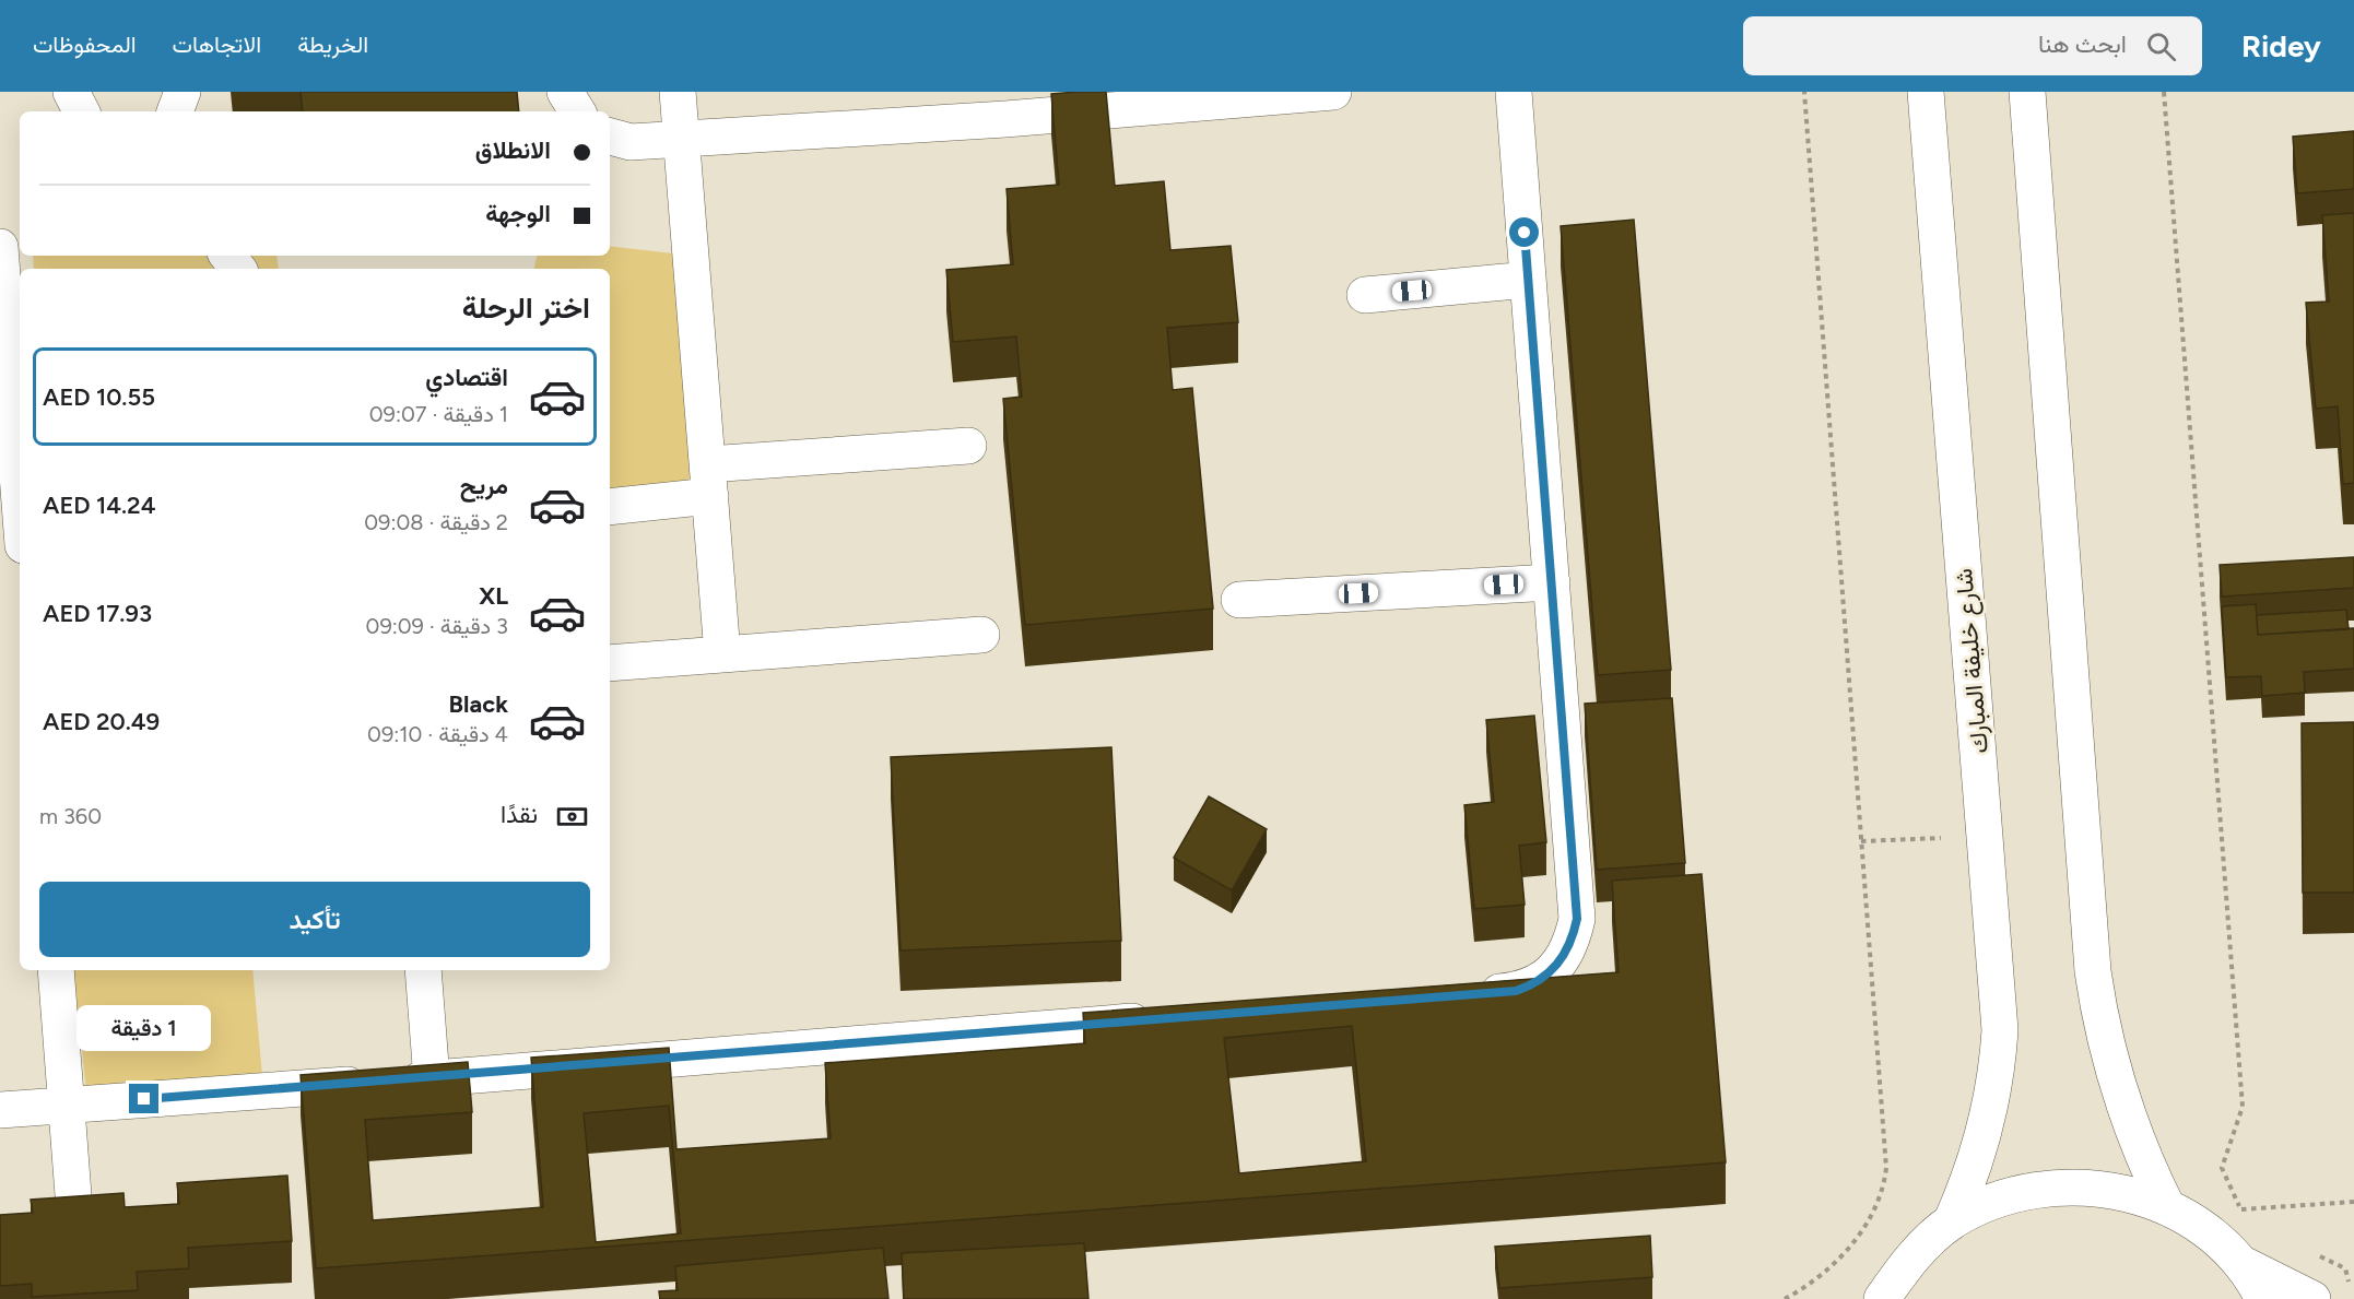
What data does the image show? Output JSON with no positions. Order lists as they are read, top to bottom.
{
  "streets": {
    "main road": ["شارع خليفة المبارك"]
  },
  "page": {
    "header": "Ridey",
    "search": "ابحث هنا",
    "nav": ["الخريطة", "الاتجاهات", "المحفوظات"],
    "banner": ["الانطلاق", "الوجهة"],
    "heading": "اختر الرحلة",
    "list": [
      {
        "name": "اقتصادي",
        "note": "1 دقيقة · 09:07",
        "value": "AED 10.55"
      },
      {
        "name": "مريح",
        "note": "2 دقيقة · 09:08",
        "value": "AED 14.24"
      },
      {
        "name": "XL",
        "note": "3 دقيقة · 09:09",
        "value": "AED 17.93"
      },
      {
        "name": "Black",
        "note": "4 دقيقة · 09:10",
        "value": "AED 20.49"
      }
    ],
    "pay": ["نقدًا", "360 m"],
    "buttons": "تأكيد",
    "bubble": "1 دقيقة"
  }
}
